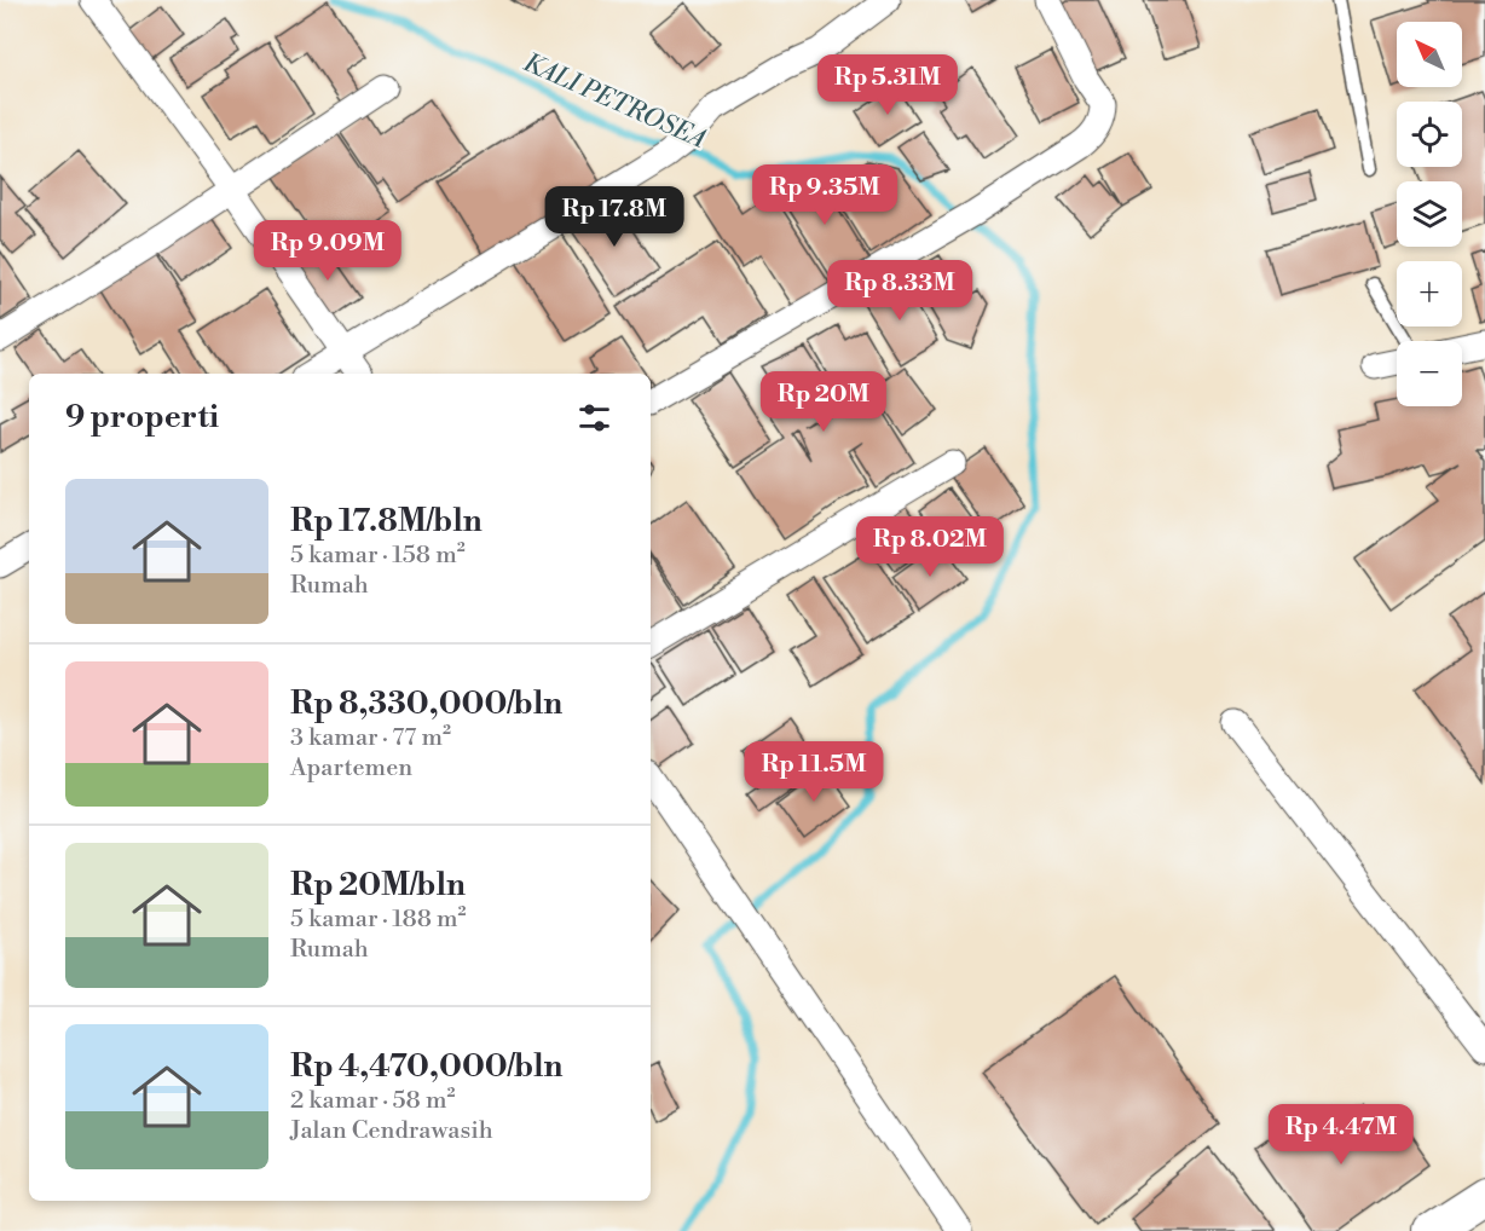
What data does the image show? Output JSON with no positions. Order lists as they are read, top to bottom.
{
  "water": ["KALI PETROSEA"],
  "north": "top left",
  "page": {
    "map_buttons": ["+", "−"],
    "price": [
      "Rp 5.31M",
      "Rp 9.35M",
      "Rp 17.8M",
      "Rp 9.09M",
      "Rp 8.33M",
      "Rp 20M",
      "Rp 8.02M",
      "Rp 11.5M",
      "Rp 4.47M"
    ],
    "heading": "9 properti",
    "list": [
      {
        "name": "Rp 17.8M/bln",
        "note": "5 kamar · 158 m² · Rumah"
      },
      {
        "name": "Rp 8,330,000/bln",
        "note": "3 kamar · 77 m² · Apartemen"
      },
      {
        "name": "Rp 20M/bln",
        "note": "5 kamar · 188 m² · Rumah"
      },
      {
        "name": "Rp 4,470,000/bln",
        "note": "2 kamar · 58 m² · Jalan Cendrawasih"
      }
    ]
  }
}
